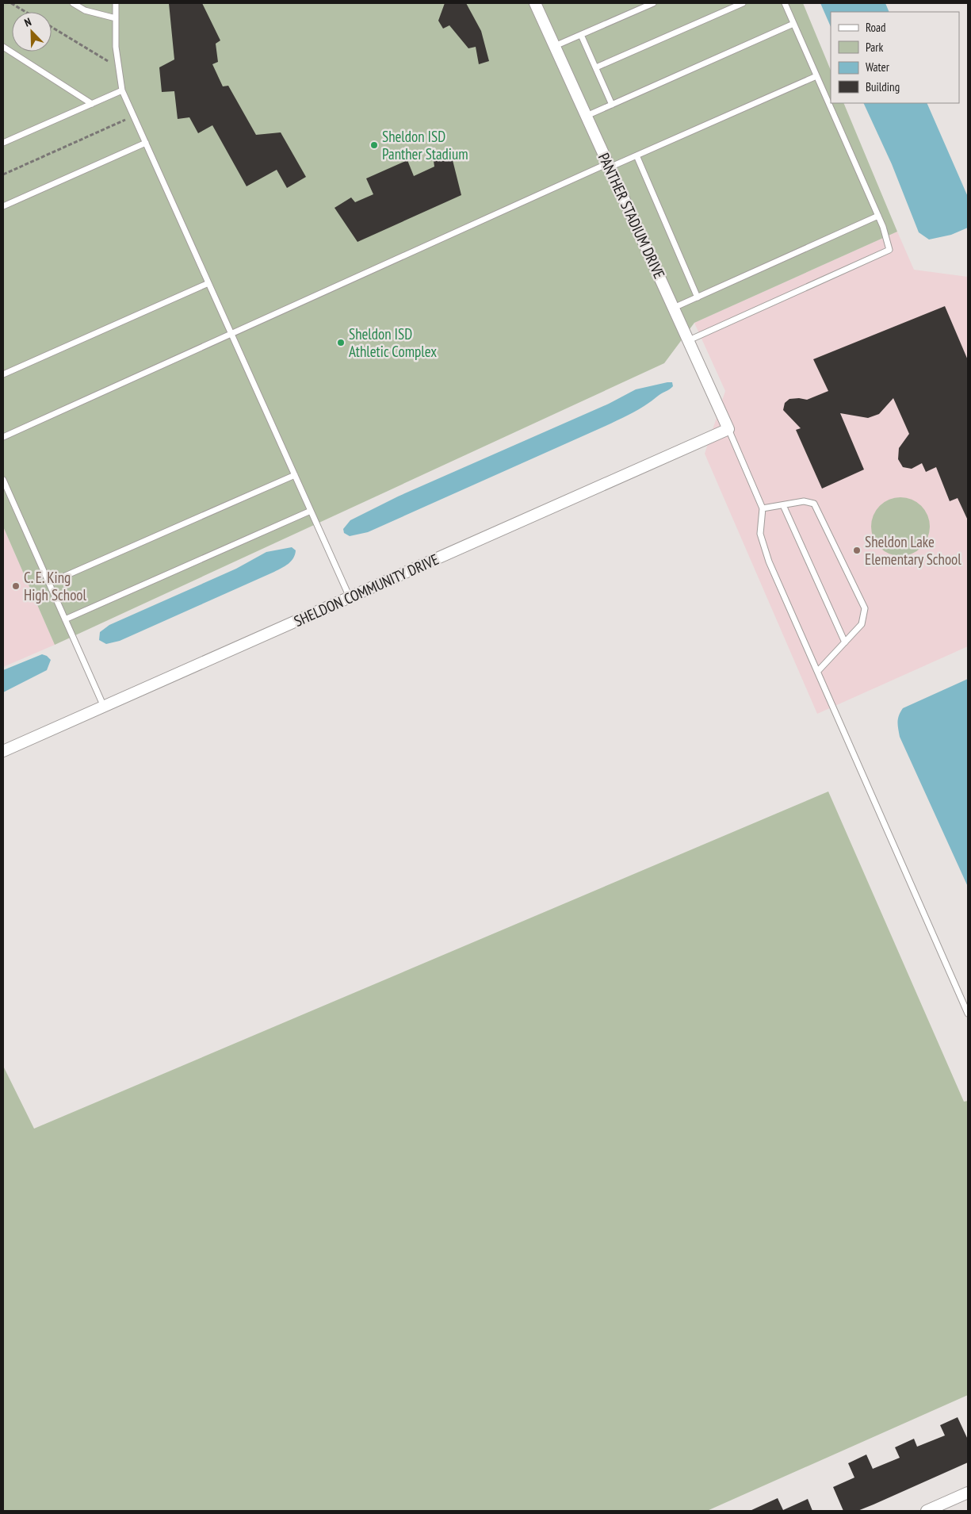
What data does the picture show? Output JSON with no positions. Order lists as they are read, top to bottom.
{
  "streets": {
    "street": ["PANTHER STADIUM DRIVE", "SHELDON COMMUNITY DRIVE"]
  },
  "crossings": [
    ["PANTHER STADIUM DRIVE", "SHELDON COMMUNITY DRIVE"]
  ],
  "places": [
    "Sheldon ISD Panther Stadium",
    "Sheldon ISD Athletic Complex",
    "Sheldon Lake Elementary School",
    "C. E. King High School"
  ],
  "legend": [
    "Road",
    "Park",
    "Water",
    "Building"
  ],
  "north": "top left"
}
